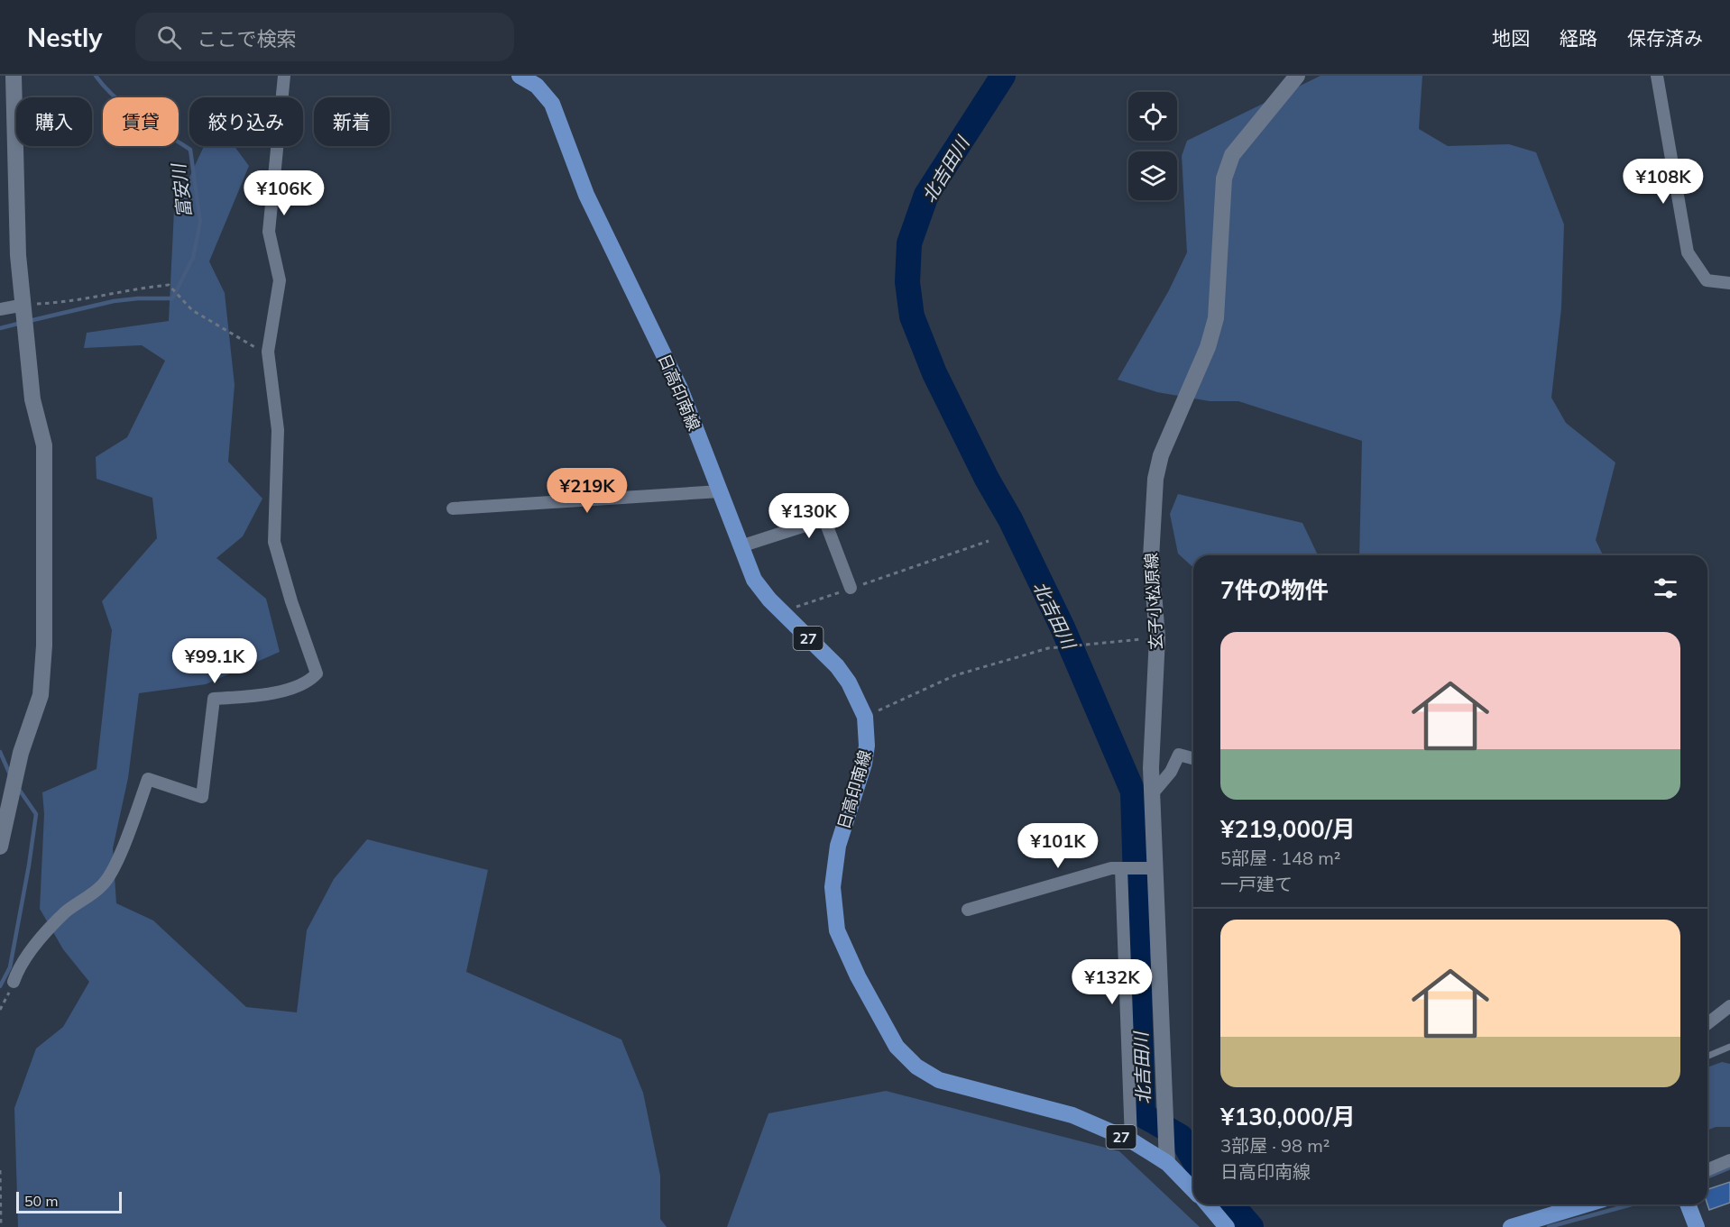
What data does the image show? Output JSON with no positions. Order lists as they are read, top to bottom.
{
  "streets": {
    "main road": ["日高印南線", "玄子小松原線", "27"]
  },
  "crossings": [
    ["日高印南線", "玄子小松原線"]
  ],
  "water": ["北吉田川", "富安川"],
  "scale_bar": "50 m",
  "page": {
    "header": "Nestly",
    "search": "ここで検索",
    "nav": ["地図", "経路", "保存済み"],
    "chip": [
      "購入",
      "賃貸",
      "絞り込み",
      "新着"
    ],
    "price": [
      "¥108K",
      "¥106K",
      "¥219K",
      "¥130K",
      "¥99.1K",
      "¥101K",
      "¥132K"
    ],
    "heading": "7件の物件",
    "list": [
      {
        "name": "¥219,000/月",
        "note": "5部屋 · 148 m² · 一戸建て"
      },
      {
        "name": "¥130,000/月",
        "note": "3部屋 · 98 m² · 日高印南線"
      }
    ],
    "scale": "50 m"
  }
}
